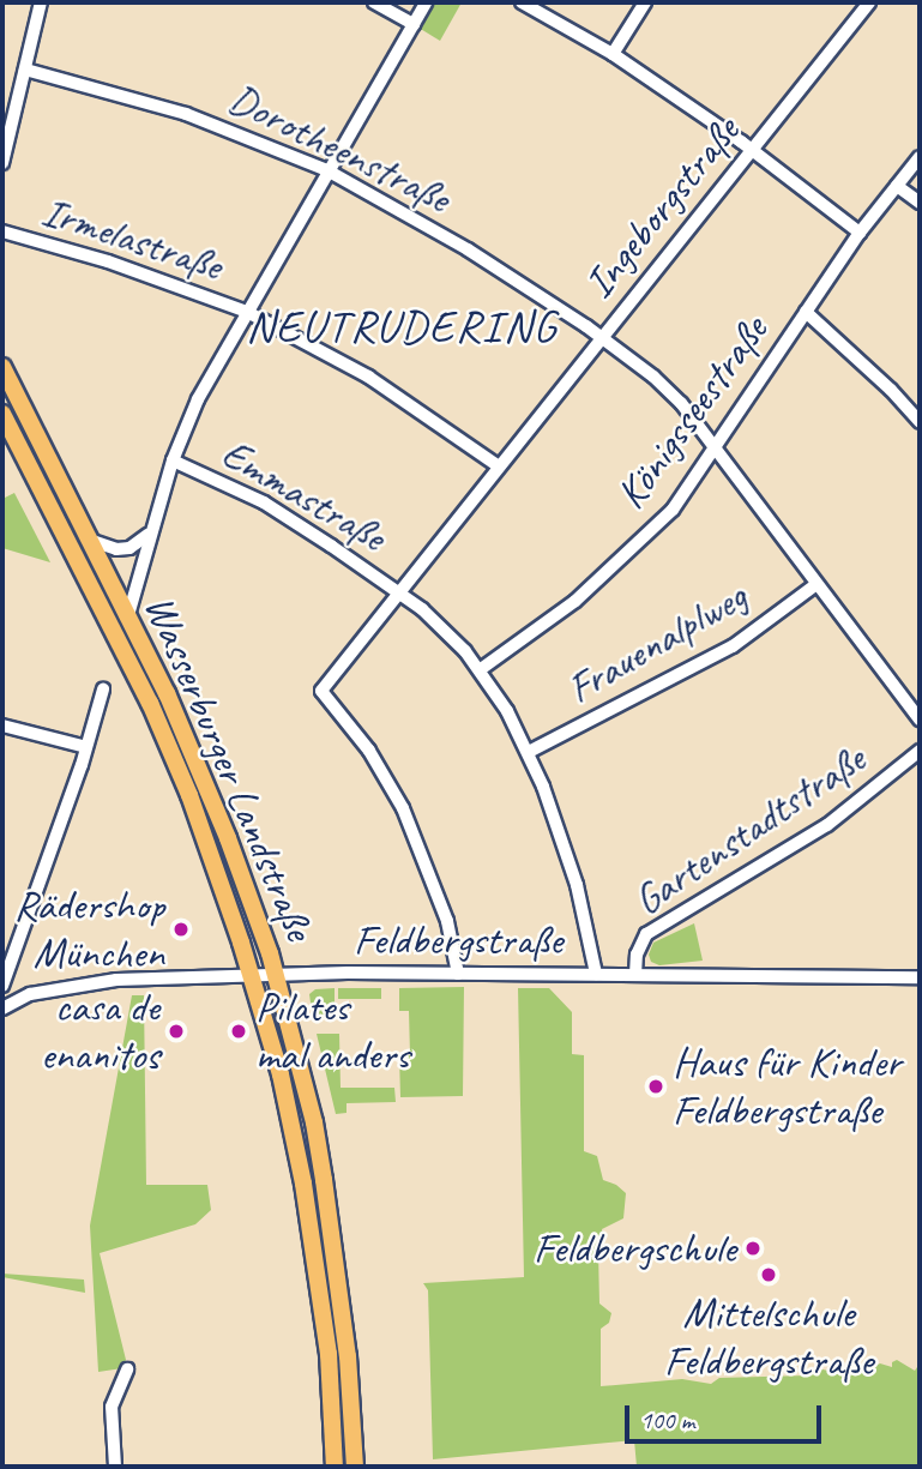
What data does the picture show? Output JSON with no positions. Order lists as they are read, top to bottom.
{
  "streets": {
    "main road": ["Wasserburger Landstraße"],
    "street": [
      "Dorotheenstraße",
      "Ingeborgstraße",
      "Irmelastraße",
      "Königsseestraße",
      "Emmastraße",
      "Frauenalplweg",
      "Gartenstadtstraße",
      "Feldbergstraße"
    ]
  },
  "crossings": [
    ["Dorotheenstraße", "Ingeborgstraße"],
    ["Dorotheenstraße", "Königsseestraße"],
    ["Dorotheenstraße", "Frauenalplweg"],
    ["Ingeborgstraße", "Irmelastraße"],
    ["Ingeborgstraße", "Emmastraße"],
    ["Ingeborgstraße", "Feldbergstraße"],
    ["Königsseestraße", "Emmastraße"],
    ["Emmastraße", "Frauenalplweg"],
    ["Emmastraße", "Feldbergstraße"],
    ["Wasserburger Landstraße", "Feldbergstraße"],
    ["Gartenstadtstraße", "Feldbergstraße"]
  ],
  "districts": ["NEUTRUDERING"],
  "places": [
    "Rädershop München",
    "casa de enanitos",
    "Pilates mal anders",
    "Haus für Kinder Feldbergstraße",
    "Feldbergschule",
    "Mittelschule Feldbergstraße"
  ],
  "scale_bar": "100 m"
}
